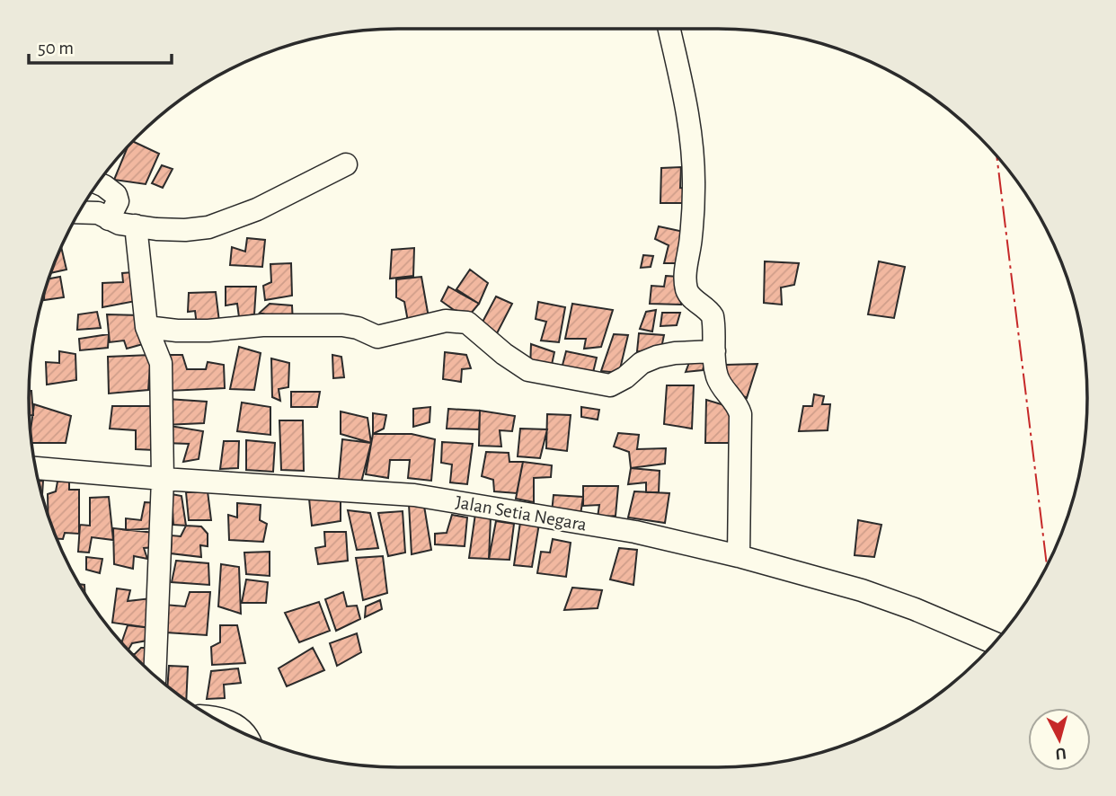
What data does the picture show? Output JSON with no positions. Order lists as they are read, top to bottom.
{
  "streets": {
    "street": ["Jalan Setia Negara"]
  },
  "scale_bar": "50 m",
  "north": "bottom"
}
